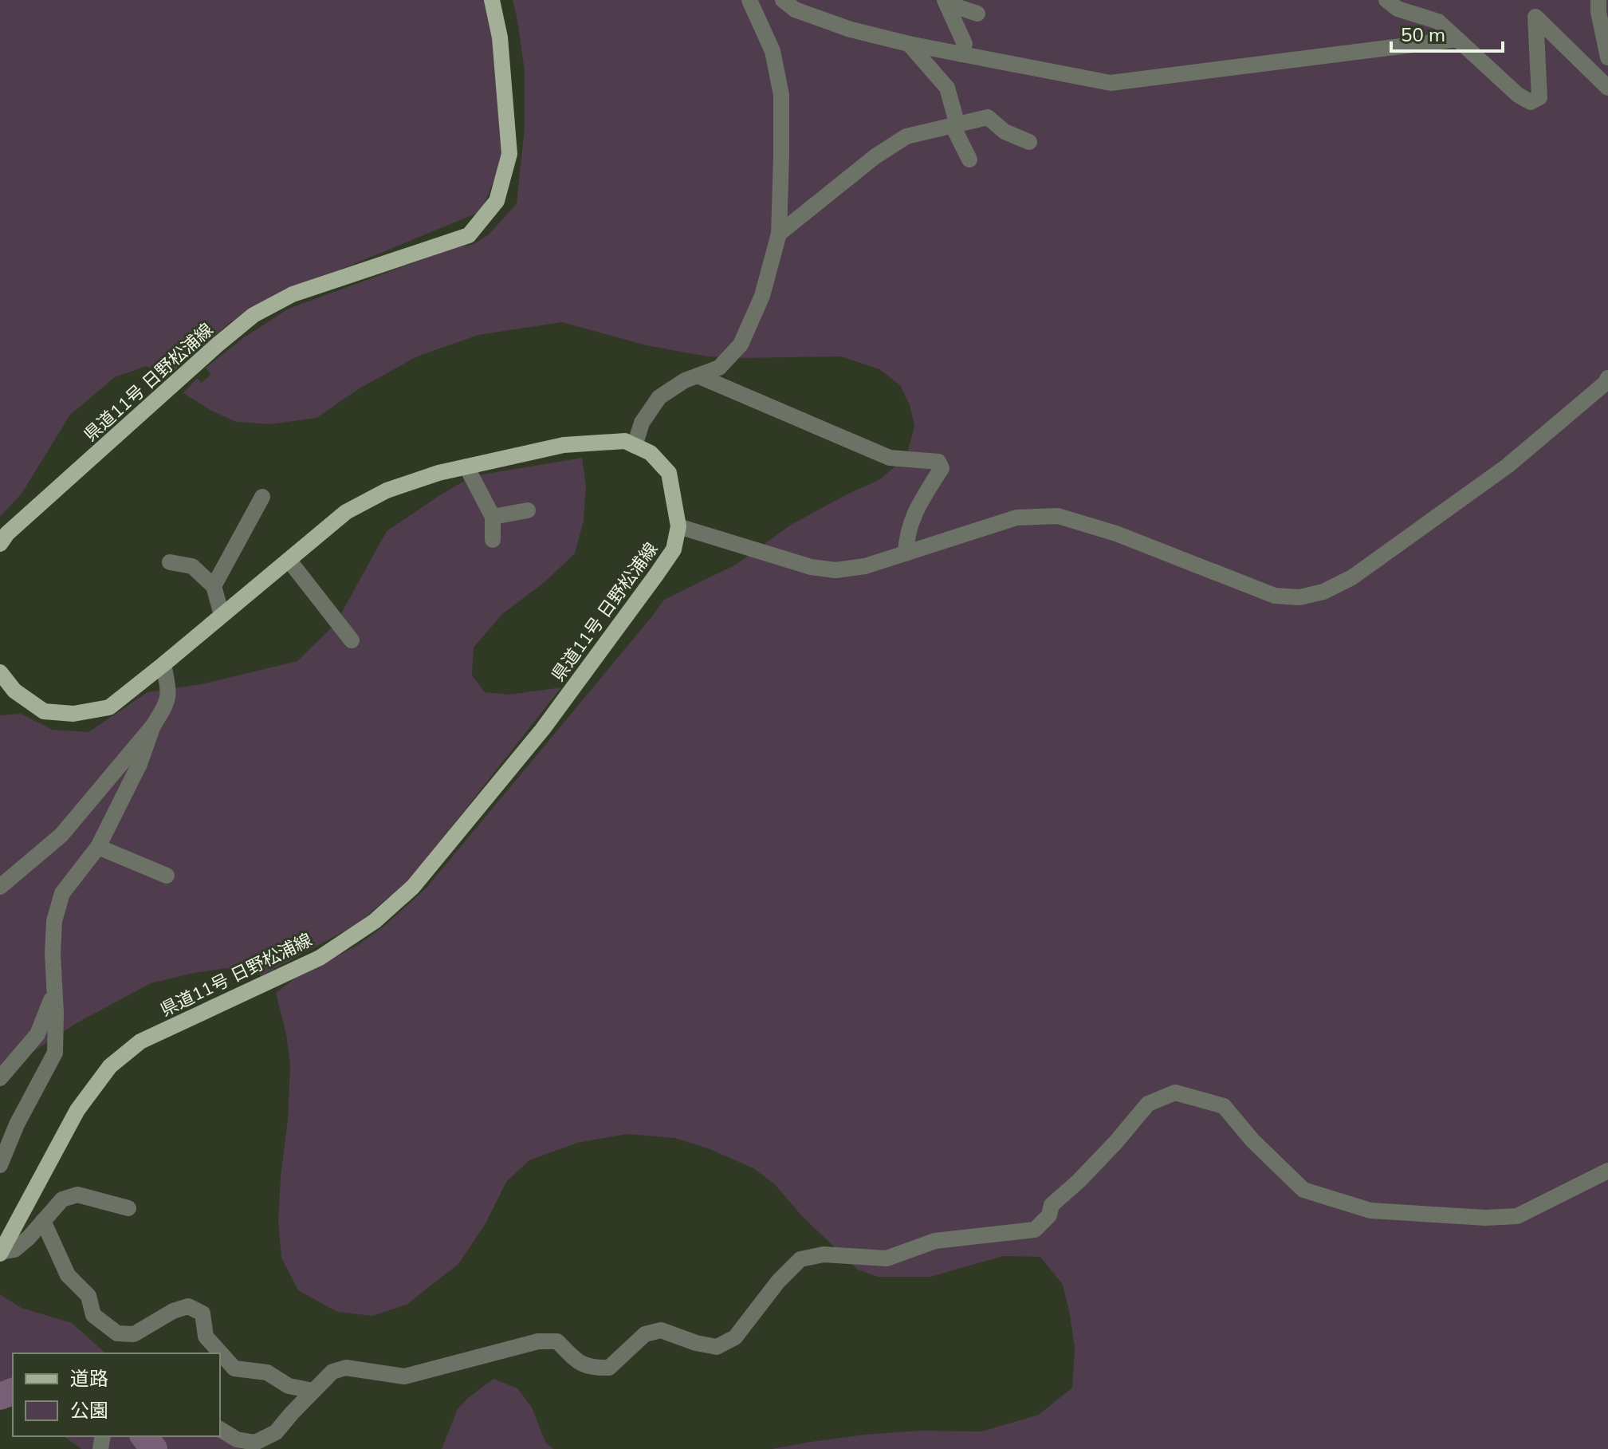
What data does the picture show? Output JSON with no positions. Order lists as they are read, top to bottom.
{
  "streets": {
    "main road": ["県道11号 日野松浦線"]
  },
  "legend": ["道路", "公園"],
  "scale_bar": "50 m"
}
